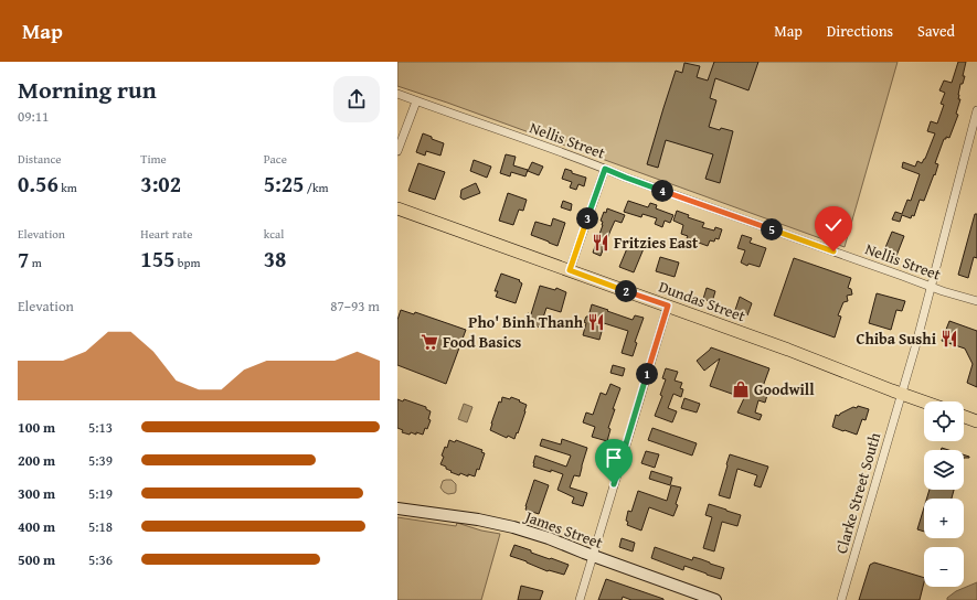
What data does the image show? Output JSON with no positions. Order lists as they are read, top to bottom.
{
  "streets": {
    "main road": ["Dundas Street"],
    "street": ["Nellis Street", "Clarke Street South", "James Street"]
  },
  "crossings": [
    ["Nellis Street", "Clarke Street South"],
    ["Dundas Street", "Clarke Street South"]
  ],
  "places": {
    "restaurant": ["Fritzies East", "Pho' Binh Thanh", "Chiba Sushi"],
    "supermarket": ["Food Basics"],
    "shop": ["Goodwill"]
  },
  "page": {
    "header": "Map",
    "nav": ["Map", "Directions", "Saved"],
    "heading": ["Morning run", "09:11"],
    "stats": [
      ["Distance", "0.56 km"],
      ["Time", "3:02"],
      ["Pace", "5:25 /km"],
      ["Elevation", "7 m"],
      ["Heart rate", "155 bpm"],
      ["kcal", "38"]
    ],
    "pins": [
      "4",
      "3",
      "5",
      "2",
      "1"
    ],
    "chart": ["Elevation", "87–93 m"],
    "map_buttons": ["+", "−"],
    "list": [
      {
        "name": "100 m",
        "note": "5:13"
      },
      {
        "name": "200 m",
        "note": "5:39"
      },
      {
        "name": "300 m",
        "note": "5:19"
      },
      {
        "name": "400 m",
        "note": "5:18"
      },
      {
        "name": "500 m",
        "note": "5:36"
      }
    ]
  }
}
